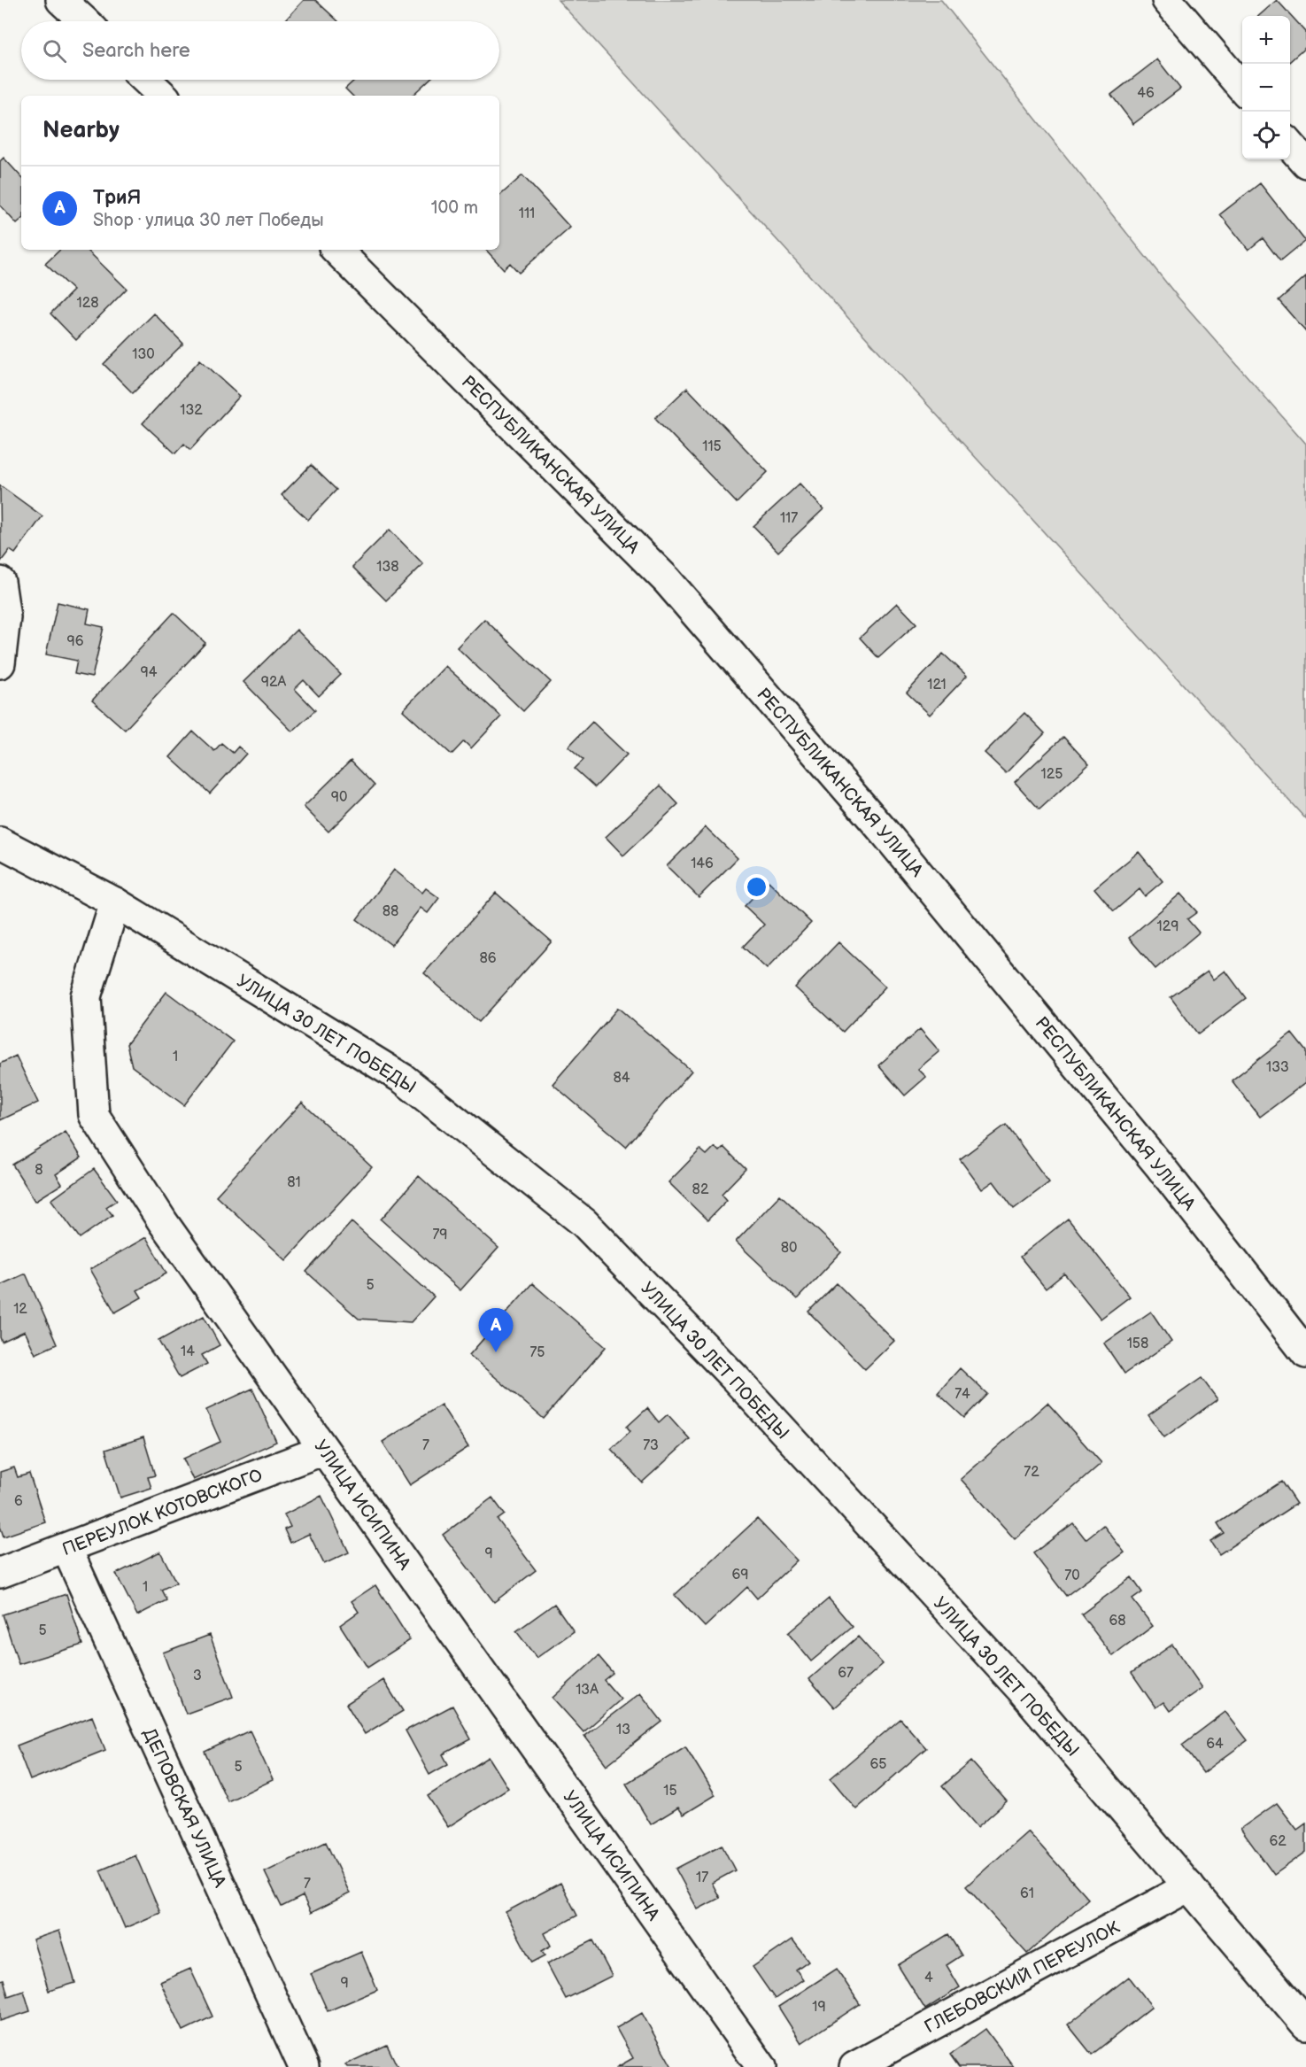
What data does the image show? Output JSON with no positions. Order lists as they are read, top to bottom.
{
  "streets": {
    "street": [
      "РЕСПУБЛИКАНСКАЯ УЛИЦА",
      "УЛИЦА 30 ЛЕТ ПОБЕДЫ",
      "УЛИЦА ИСИПИНА",
      "ПЕРЕУЛОК КОТОВСКОГО",
      "ДЕПОВСКАЯ УЛИЦА",
      "ГЛЕБОВСКИЙ ПЕРЕУЛОК"
    ]
  },
  "crossings": [
    ["УЛИЦА 30 ЛЕТ ПОБЕДЫ", "УЛИЦА ИСИПИНА"],
    ["УЛИЦА 30 ЛЕТ ПОБЕДЫ", "ГЛЕБОВСКИЙ ПЕРЕУЛОК"],
    ["УЛИЦА ИСИПИНА", "ПЕРЕУЛОК КОТОВСКОГО"],
    ["ПЕРЕУЛОК КОТОВСКОГО", "ДЕПОВСКАЯ УЛИЦА"]
  ],
  "house_numbers": [
    "46",
    "111",
    "128",
    "130",
    "132",
    "115",
    "117",
    "138",
    "96",
    "94",
    "92А",
    "121",
    "125",
    "90",
    "146",
    "88",
    "129",
    "86",
    "1",
    "133",
    "84",
    "8",
    "81",
    "82",
    "79",
    "80",
    "5",
    "12",
    "158",
    "14",
    "75",
    "74",
    "7",
    "73",
    "72",
    "6",
    "9",
    "69",
    "70",
    "1",
    "68",
    "5",
    "67",
    "3",
    "13А",
    "13",
    "64",
    "65",
    "5",
    "15",
    "62",
    "17",
    "7",
    "61",
    "4",
    "9",
    "19"
  ],
  "page": {
    "map_buttons": ["+", "−"],
    "search": "Search here",
    "heading": "Nearby",
    "list": [
      {
        "mark": "A",
        "name": "ТриЯ",
        "note": "Shop · улица 30 лет Победы",
        "value": "100 m"
      }
    ],
    "pins": "A"
  }
}
